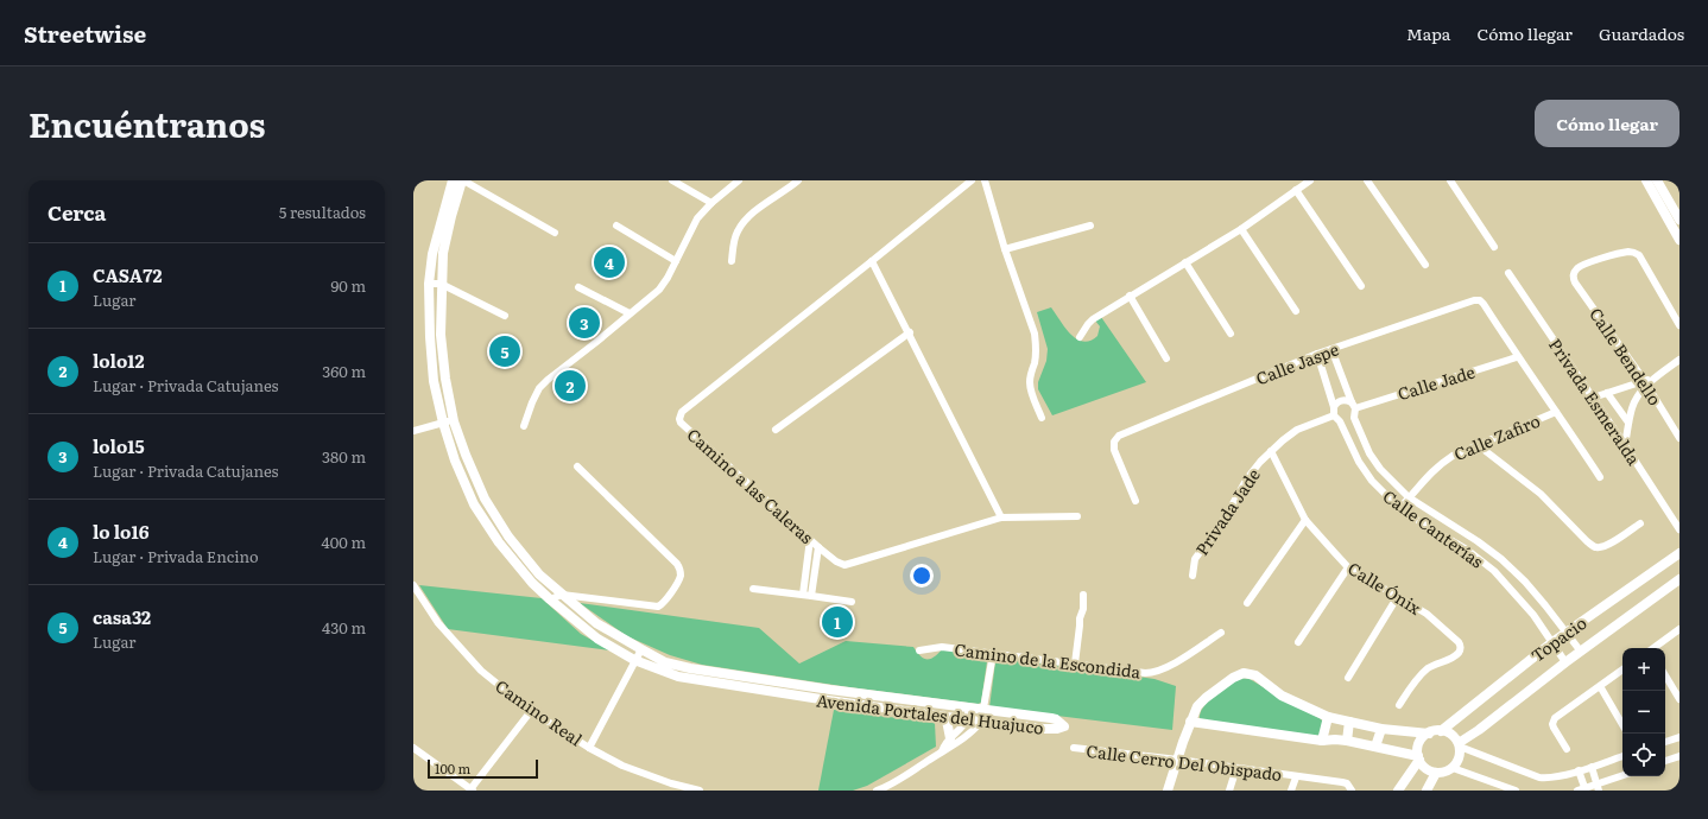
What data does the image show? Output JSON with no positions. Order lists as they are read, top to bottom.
{
  "streets": {
    "street": [
      "Calle Bendello",
      "Calle Jaspe",
      "Calle Jade",
      "Privada Esmeralda",
      "Calle Zafiro",
      "Camino a las Caleras",
      "Privada Jade",
      "Calle Canterías",
      "Calle Ónix",
      "Topacio",
      "Camino de la Escondida",
      "Camino Real",
      "Avenida Portales del Huajuco",
      "Calle Cerro Del Obispado"
    ]
  },
  "crossings": [
    ["Calle Jaspe", "Calle Jade"],
    ["Calle Jaspe", "Calle Canterías"],
    ["Calle Jade", "Privada Jade"],
    ["Calle Jade", "Calle Canterías"],
    ["Calle Jade", "Calle Ónix"],
    ["Calle Zafiro", "Calle Canterías"],
    ["Privada Jade", "Calle Ónix"],
    ["Calle Canterías", "Topacio"]
  ],
  "scale_bar": "100 m",
  "page": {
    "header": "Streetwise",
    "nav": ["Mapa", "Cómo llegar", "Guardados"],
    "title": "Encuéntranos",
    "buttons": "Cómo llegar",
    "heading": ["Cerca", "5 resultados"],
    "list": [
      {
        "mark": "1",
        "name": "CASA72",
        "note": "Lugar",
        "value": "90 m"
      },
      {
        "mark": "2",
        "name": "lolo12",
        "note": "Lugar · Privada Catujanes",
        "value": "360 m"
      },
      {
        "mark": "3",
        "name": "lolo15",
        "note": "Lugar · Privada Catujanes",
        "value": "380 m"
      },
      {
        "mark": "4",
        "name": "lo lo16",
        "note": "Lugar · Privada Encino",
        "value": "400 m"
      },
      {
        "mark": "5",
        "name": "casa32",
        "note": "Lugar",
        "value": "430 m"
      }
    ],
    "pins": [
      "4",
      "3",
      "5",
      "2",
      "1"
    ],
    "map_buttons": ["+", "−"],
    "scale": "100 m"
  }
}
